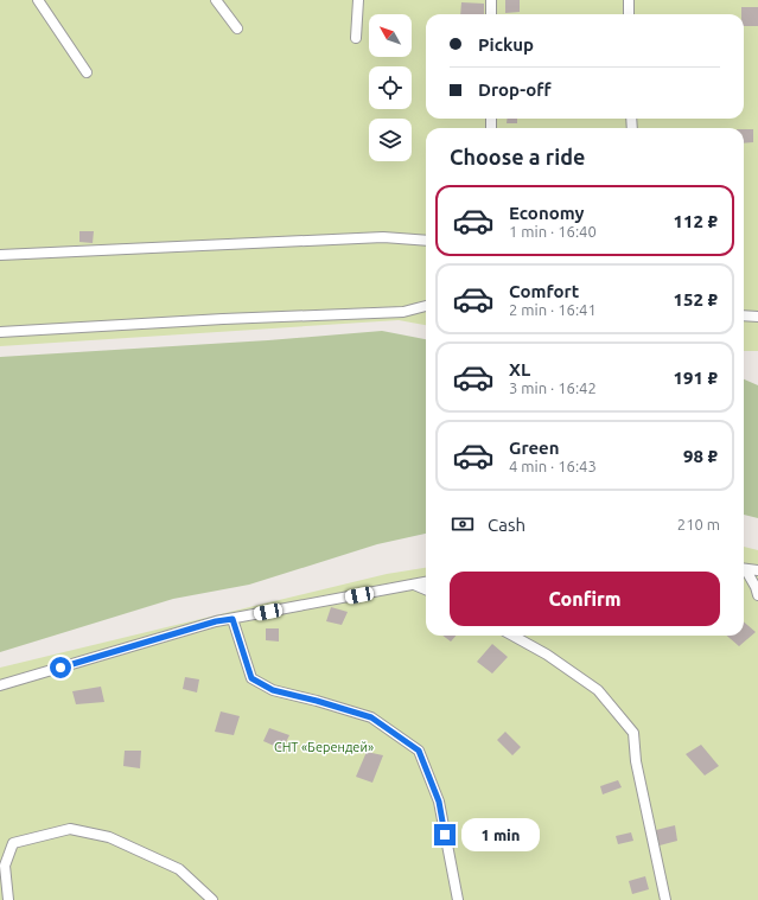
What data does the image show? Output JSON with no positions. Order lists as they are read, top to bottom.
{
  "parks": ["СНТ «Берендей»"],
  "north": "top left",
  "page": {
    "banner": ["Pickup", "Drop-off"],
    "heading": "Choose a ride",
    "list": [
      {
        "name": "Economy",
        "note": "1 min · 16:40",
        "value": "112 ₽"
      },
      {
        "name": "Comfort",
        "note": "2 min · 16:41",
        "value": "152 ₽"
      },
      {
        "name": "XL",
        "note": "3 min · 16:42",
        "value": "191 ₽"
      },
      {
        "name": "Green",
        "note": "4 min · 16:43",
        "value": "98 ₽"
      }
    ],
    "pay": ["Cash", "210 m"],
    "buttons": "Confirm",
    "bubble": "1 min"
  }
}
